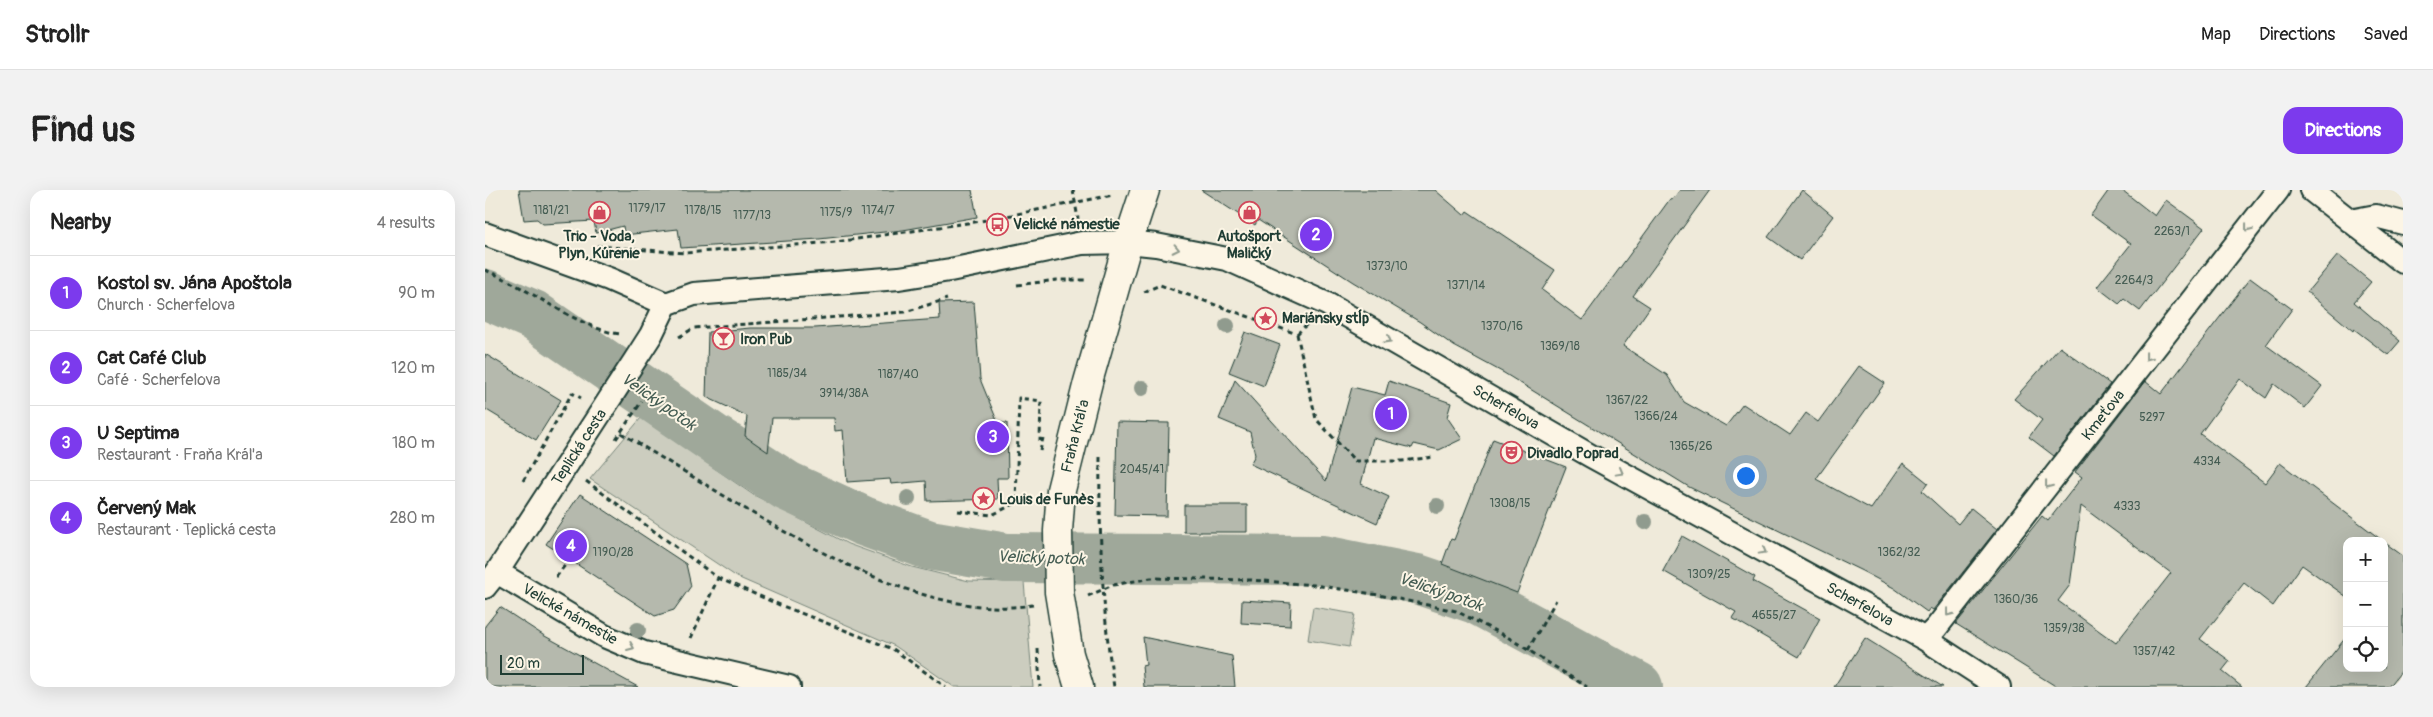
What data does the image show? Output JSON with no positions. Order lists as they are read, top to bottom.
{
  "streets": {
    "street": [
      "Scherfelova",
      "Kmeťova",
      "Fraňa Kráľa",
      "Teplická cesta",
      "Velické námestie"
    ]
  },
  "crossings": [
    ["Scherfelova", "Kmeťova"],
    ["Scherfelova", "Fraňa Kráľa"],
    ["Teplická cesta", "Velické námestie"]
  ],
  "one_way": ["Scherfelova", "Kmeťova", "Velické námestie"],
  "water": ["Velický potok"],
  "places": {
    "shop": ["Trio - Voda, Plyn, Kúrenie", "Autošport Maličký"],
    "bus stop": ["Velické námestie"],
    "place": ["Mariánsky stĺp", "Louis de Funès"],
    "bar": ["Iron Pub"],
    "theatre": ["Divadlo Poprad"]
  },
  "house_numbers": [
    "1179/17",
    "1181/21",
    "1178/15",
    "1174/7",
    "1175/9",
    "1177/13",
    "2263/1",
    "1373/10",
    "2264/3",
    "1371/14",
    "1370/16",
    "1369/18",
    "1185/34",
    "1187/40",
    "3914/38A",
    "1367/22",
    "1366/24",
    "5297",
    "1365/26",
    "4334",
    "2045/41",
    "1308/15",
    "4333",
    "1190/28",
    "1362/32",
    "1309/25",
    "1360/36",
    "4655/27",
    "1359/38",
    "1357/42"
  ],
  "scale_bar": "20 m",
  "page": {
    "header": "Strollr",
    "nav": ["Map", "Directions", "Saved"],
    "buttons": "Directions",
    "title": "Find us",
    "heading": ["Nearby", "4 results"],
    "pins": [
      "2",
      "1",
      "3",
      "4"
    ],
    "list": [
      {
        "mark": "1",
        "name": "Kostol sv. Jána Apoštola",
        "note": "Church · Scherfelova",
        "value": "90 m"
      },
      {
        "mark": "2",
        "name": "Cat Café Club",
        "note": "Café · Scherfelova",
        "value": "120 m"
      },
      {
        "mark": "3",
        "name": "U Septima",
        "note": "Restaurant · Fraňa Kráľa",
        "value": "180 m"
      },
      {
        "mark": "4",
        "name": "Červený Mak",
        "note": "Restaurant · Teplická cesta",
        "value": "280 m"
      }
    ],
    "map_buttons": ["+", "−"],
    "scale": "20 m"
  }
}
